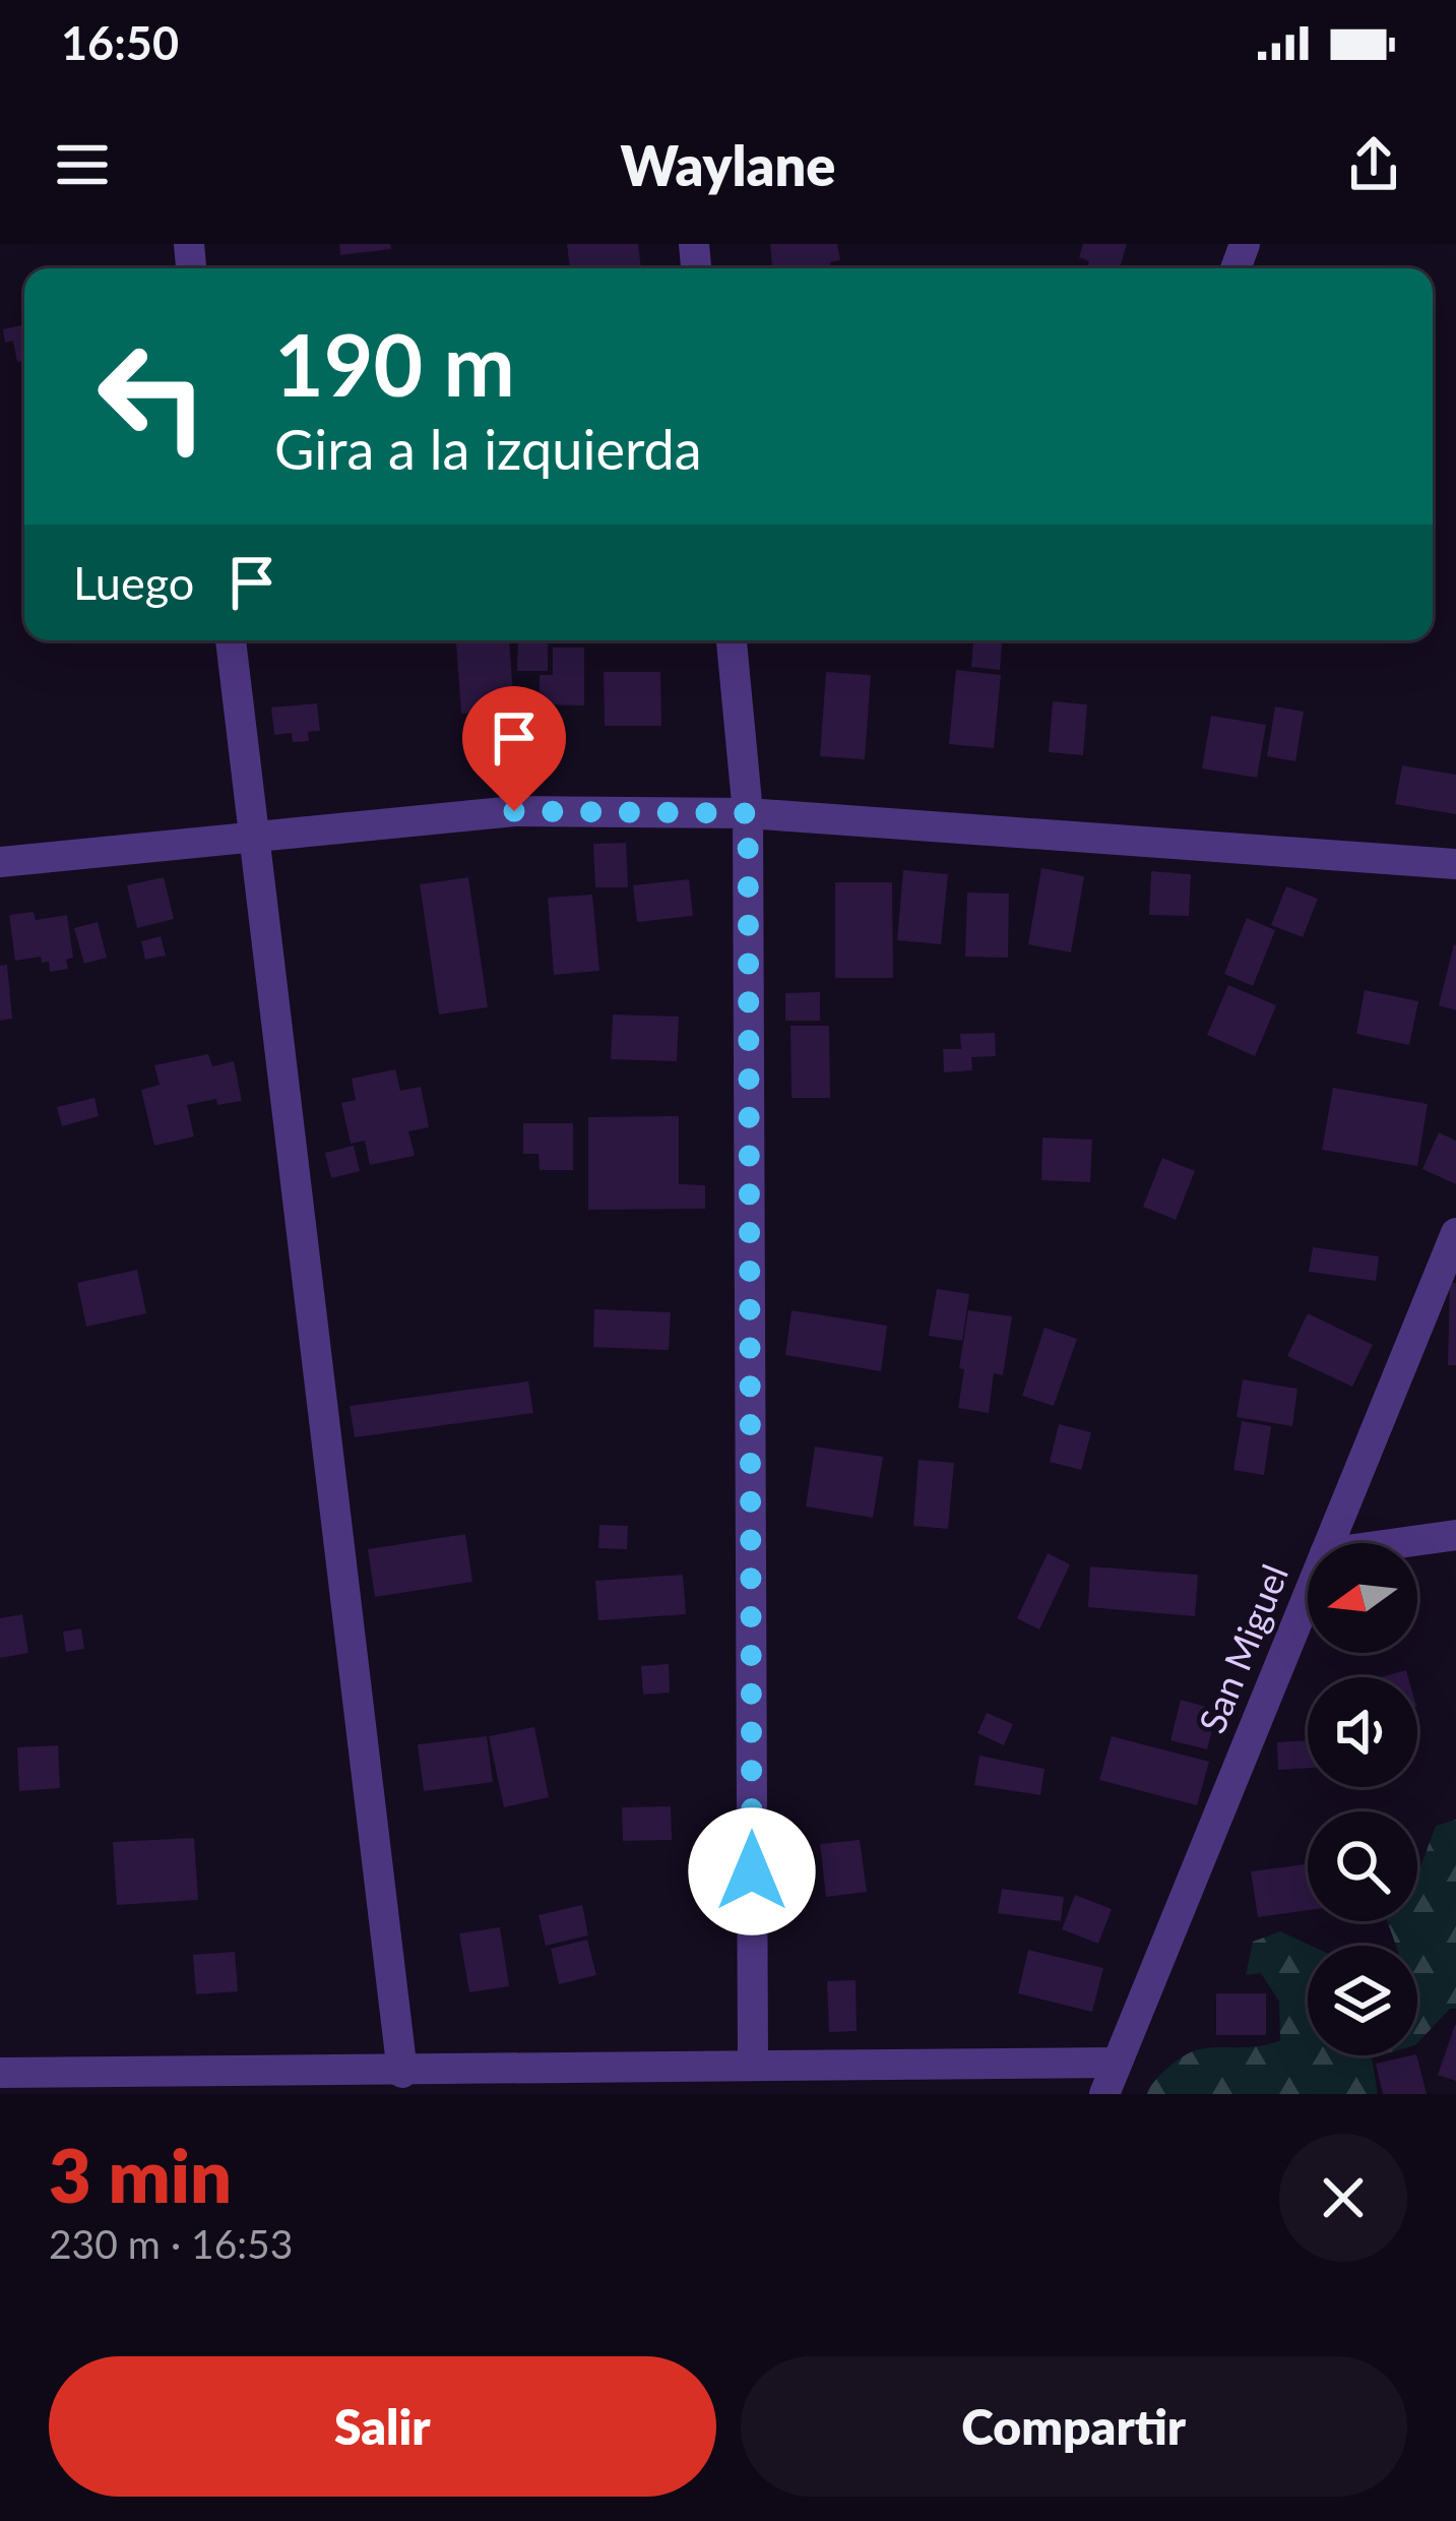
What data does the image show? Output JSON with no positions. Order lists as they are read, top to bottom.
{
  "streets": {
    "street": ["San Miguel"]
  },
  "north": "left",
  "page": {
    "status": "16:50",
    "header": "Waylane",
    "turn": ["190 m", "Gira a la izquierda"],
    "then": "Luego",
    "heading": ["3 min", "230 m · 16:53"],
    "buttons": ["Salir", "Compartir"]
  }
}
